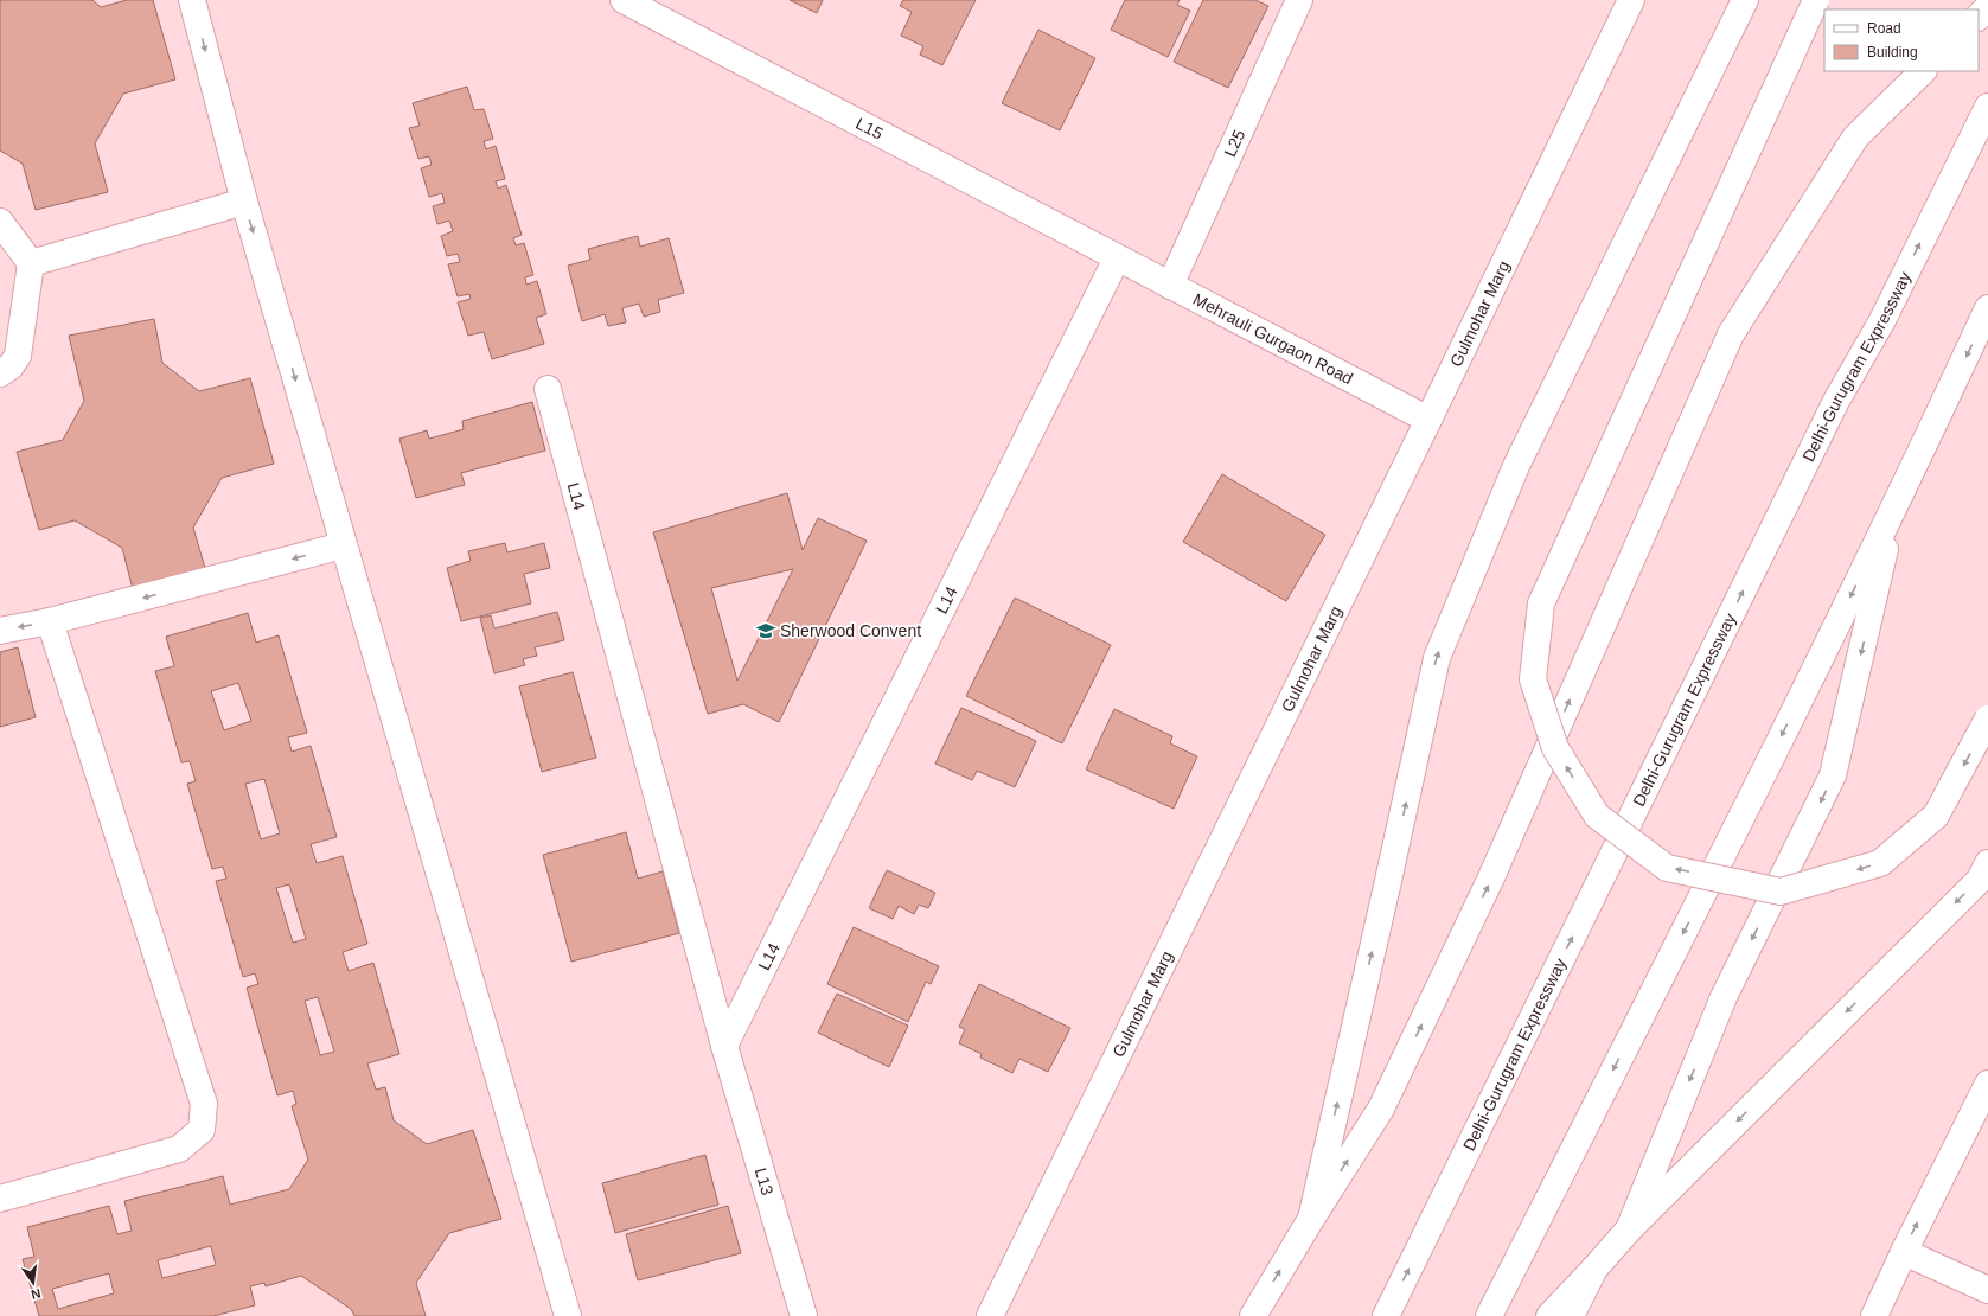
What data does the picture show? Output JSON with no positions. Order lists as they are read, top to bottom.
{
  "streets": {
    "main road": [
      "L15",
      "L25",
      "Gulmohar Marg",
      "Mehrauli Gurgaon Road",
      "Delhi-Gurugram Expressway",
      "L14",
      "L13"
    ]
  },
  "crossings": [
    ["L15", "Mehrauli Gurgaon Road"],
    ["L15", "L14"],
    ["L25", "Mehrauli Gurgaon Road"],
    ["Gulmohar Marg", "Mehrauli Gurgaon Road"],
    ["Mehrauli Gurgaon Road", "L14"],
    ["L14", "L13"]
  ],
  "places": {
    "school or university": ["Sherwood Convent"]
  },
  "legend": ["Road", "Building"],
  "north": "bottom"
}
